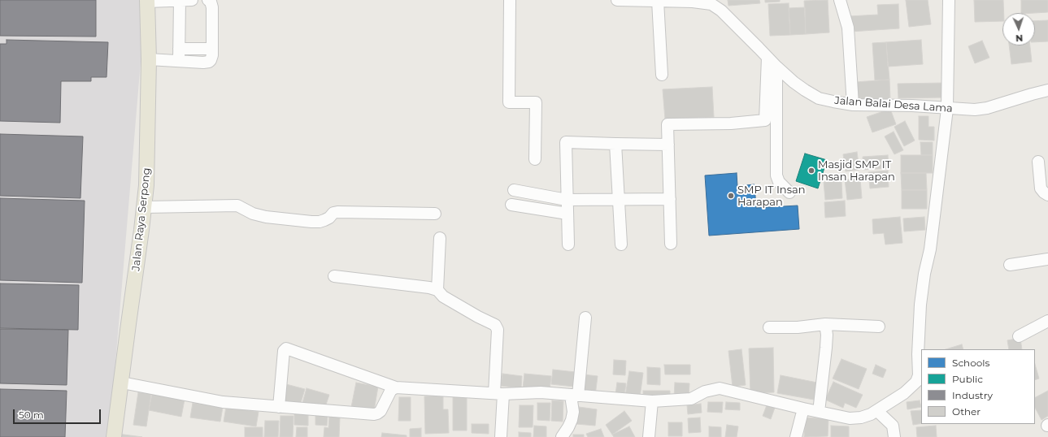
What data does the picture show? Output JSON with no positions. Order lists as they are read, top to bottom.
{
  "streets": {
    "main road": ["Jalan Raya Serpong"],
    "street": ["Jalan Balai Desa Lama"]
  },
  "places": ["Masjid SMP IT Insan Harapan", "SMP IT Insan Harapan"],
  "legend": [
    "Schools",
    "Public",
    "Industry",
    "Other"
  ],
  "scale_bar": "50 m",
  "north": "bottom"
}
